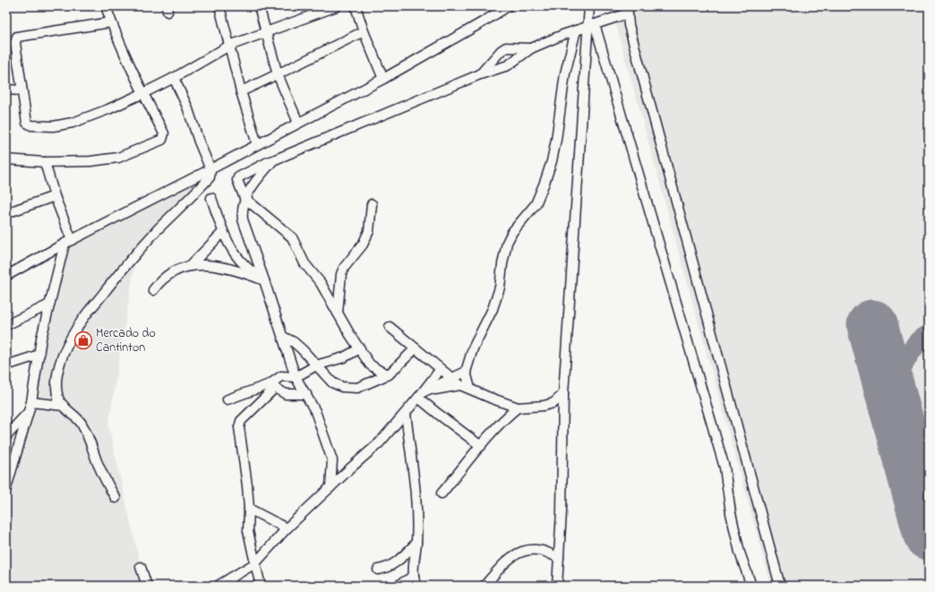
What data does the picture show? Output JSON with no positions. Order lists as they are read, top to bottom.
{
  "places": {
    "shop": ["Mercado do Cantinton"]
  }
}
